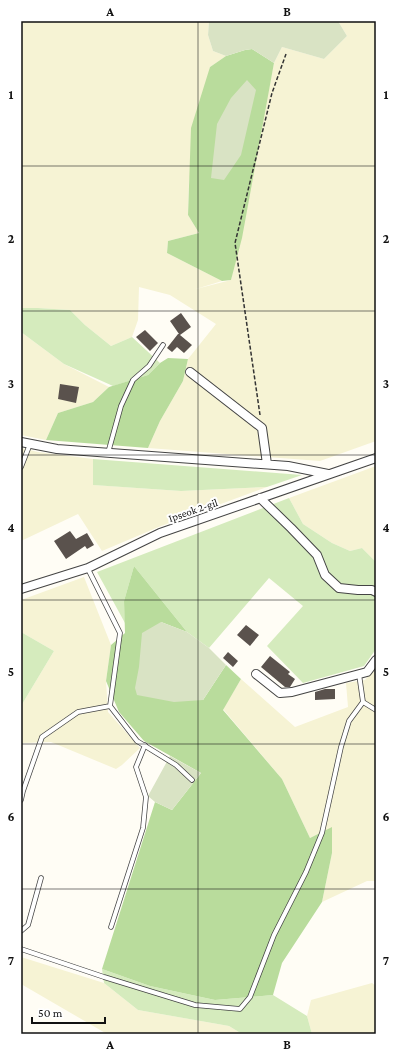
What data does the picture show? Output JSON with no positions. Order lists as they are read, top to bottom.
{
  "streets": {
    "street": ["Ipseok 2-gil"]
  },
  "scale_bar": "50 m",
  "grid": {
    "columns": ["A", "B"],
    "rows": [
      "1",
      "2",
      "3",
      "4",
      "5",
      "6",
      "7"
    ]
  }
}
